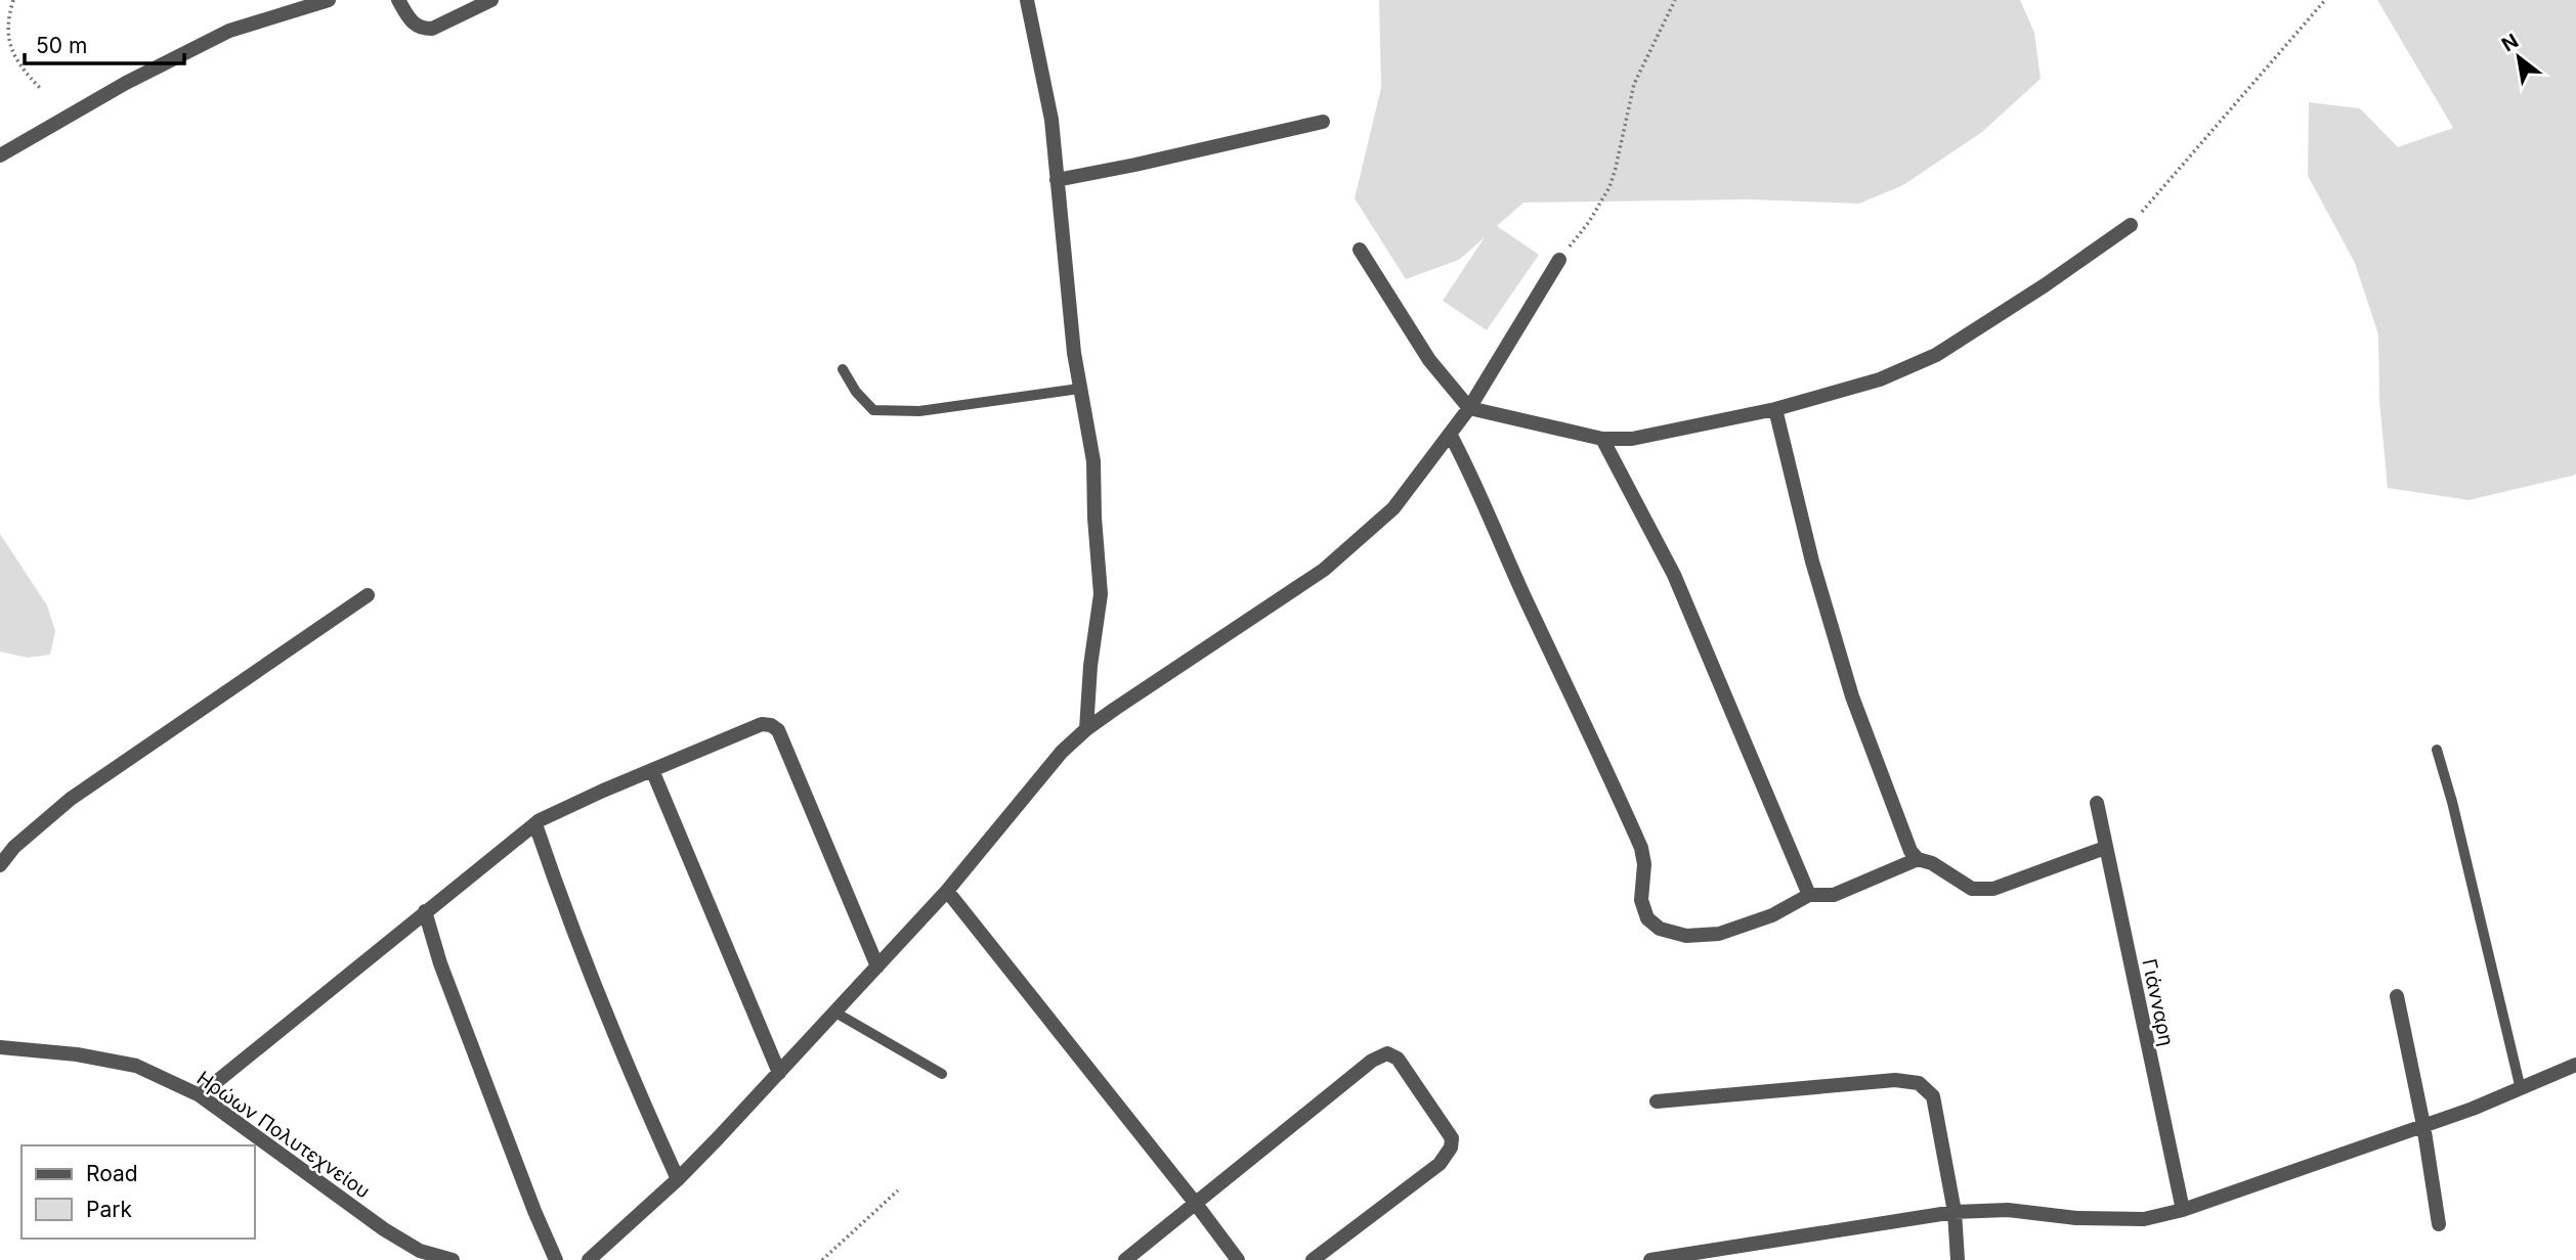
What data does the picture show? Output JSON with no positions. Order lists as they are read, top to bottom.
{
  "streets": {
    "street": ["Γιάνναρη", "Ηρώων Πολυτεχνείου"]
  },
  "legend": ["Road", "Park"],
  "scale_bar": "50 m",
  "north": "top left"
}
